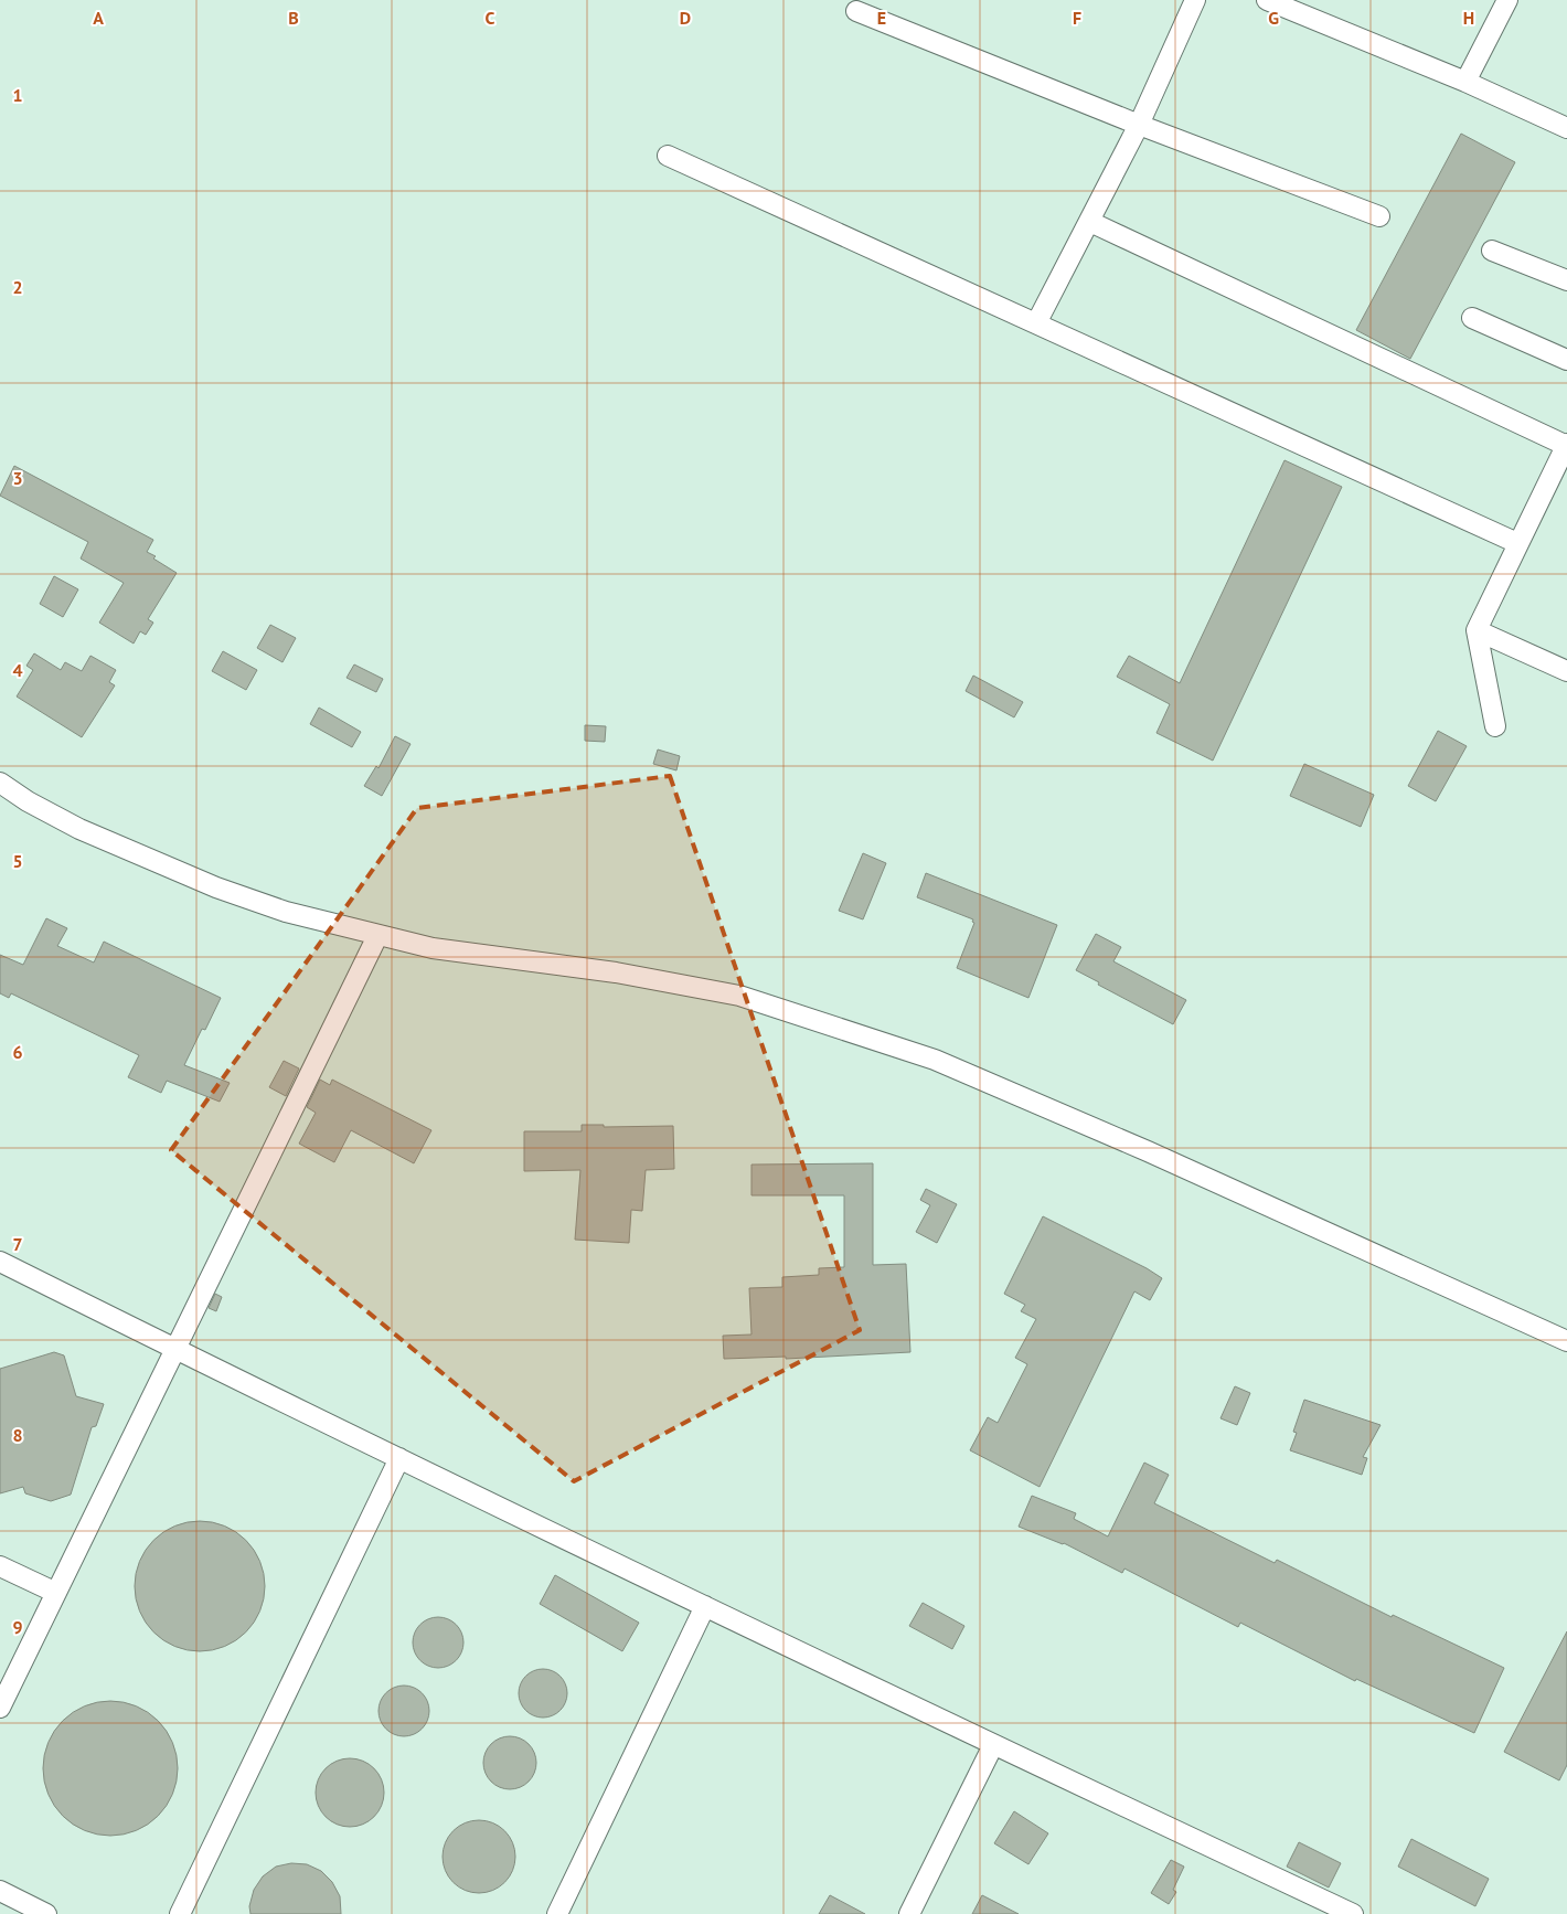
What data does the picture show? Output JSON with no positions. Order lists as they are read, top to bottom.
{
  "grid": {
    "columns": [
      "A",
      "B",
      "C",
      "D",
      "E",
      "F",
      "G",
      "H"
    ],
    "rows": [
      "1",
      "2",
      "3",
      "4",
      "5",
      "6",
      "7",
      "8",
      "9"
    ]
  }
}
